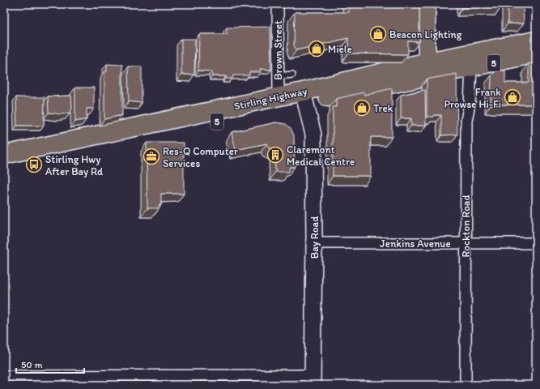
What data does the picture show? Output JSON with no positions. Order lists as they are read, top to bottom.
{
  "streets": {
    "highway": ["5", "Stirling Highway"],
    "street": [
      "Brown Street",
      "Rockton Road",
      "Bay Road",
      "Jenkins Avenue"
    ]
  },
  "crossings": [
    ["Brown Street", "Stirling Highway"],
    ["Stirling Highway", "Rockton Road"],
    ["Stirling Highway", "Bay Road"],
    ["Rockton Road", "Jenkins Avenue"],
    ["Bay Road", "Jenkins Avenue"]
  ],
  "places": {
    "shop": [
      "Beacon Lighting",
      "Miele",
      "Frank Prowse Hi-Fi",
      "Trek"
    ],
    "building": ["Claremont Medical Centre"],
    "office": ["Res-Q Computer Services"],
    "bus stop": ["Stirling Hwy After Bay Rd"]
  },
  "scale_bar": "50 m"
}
